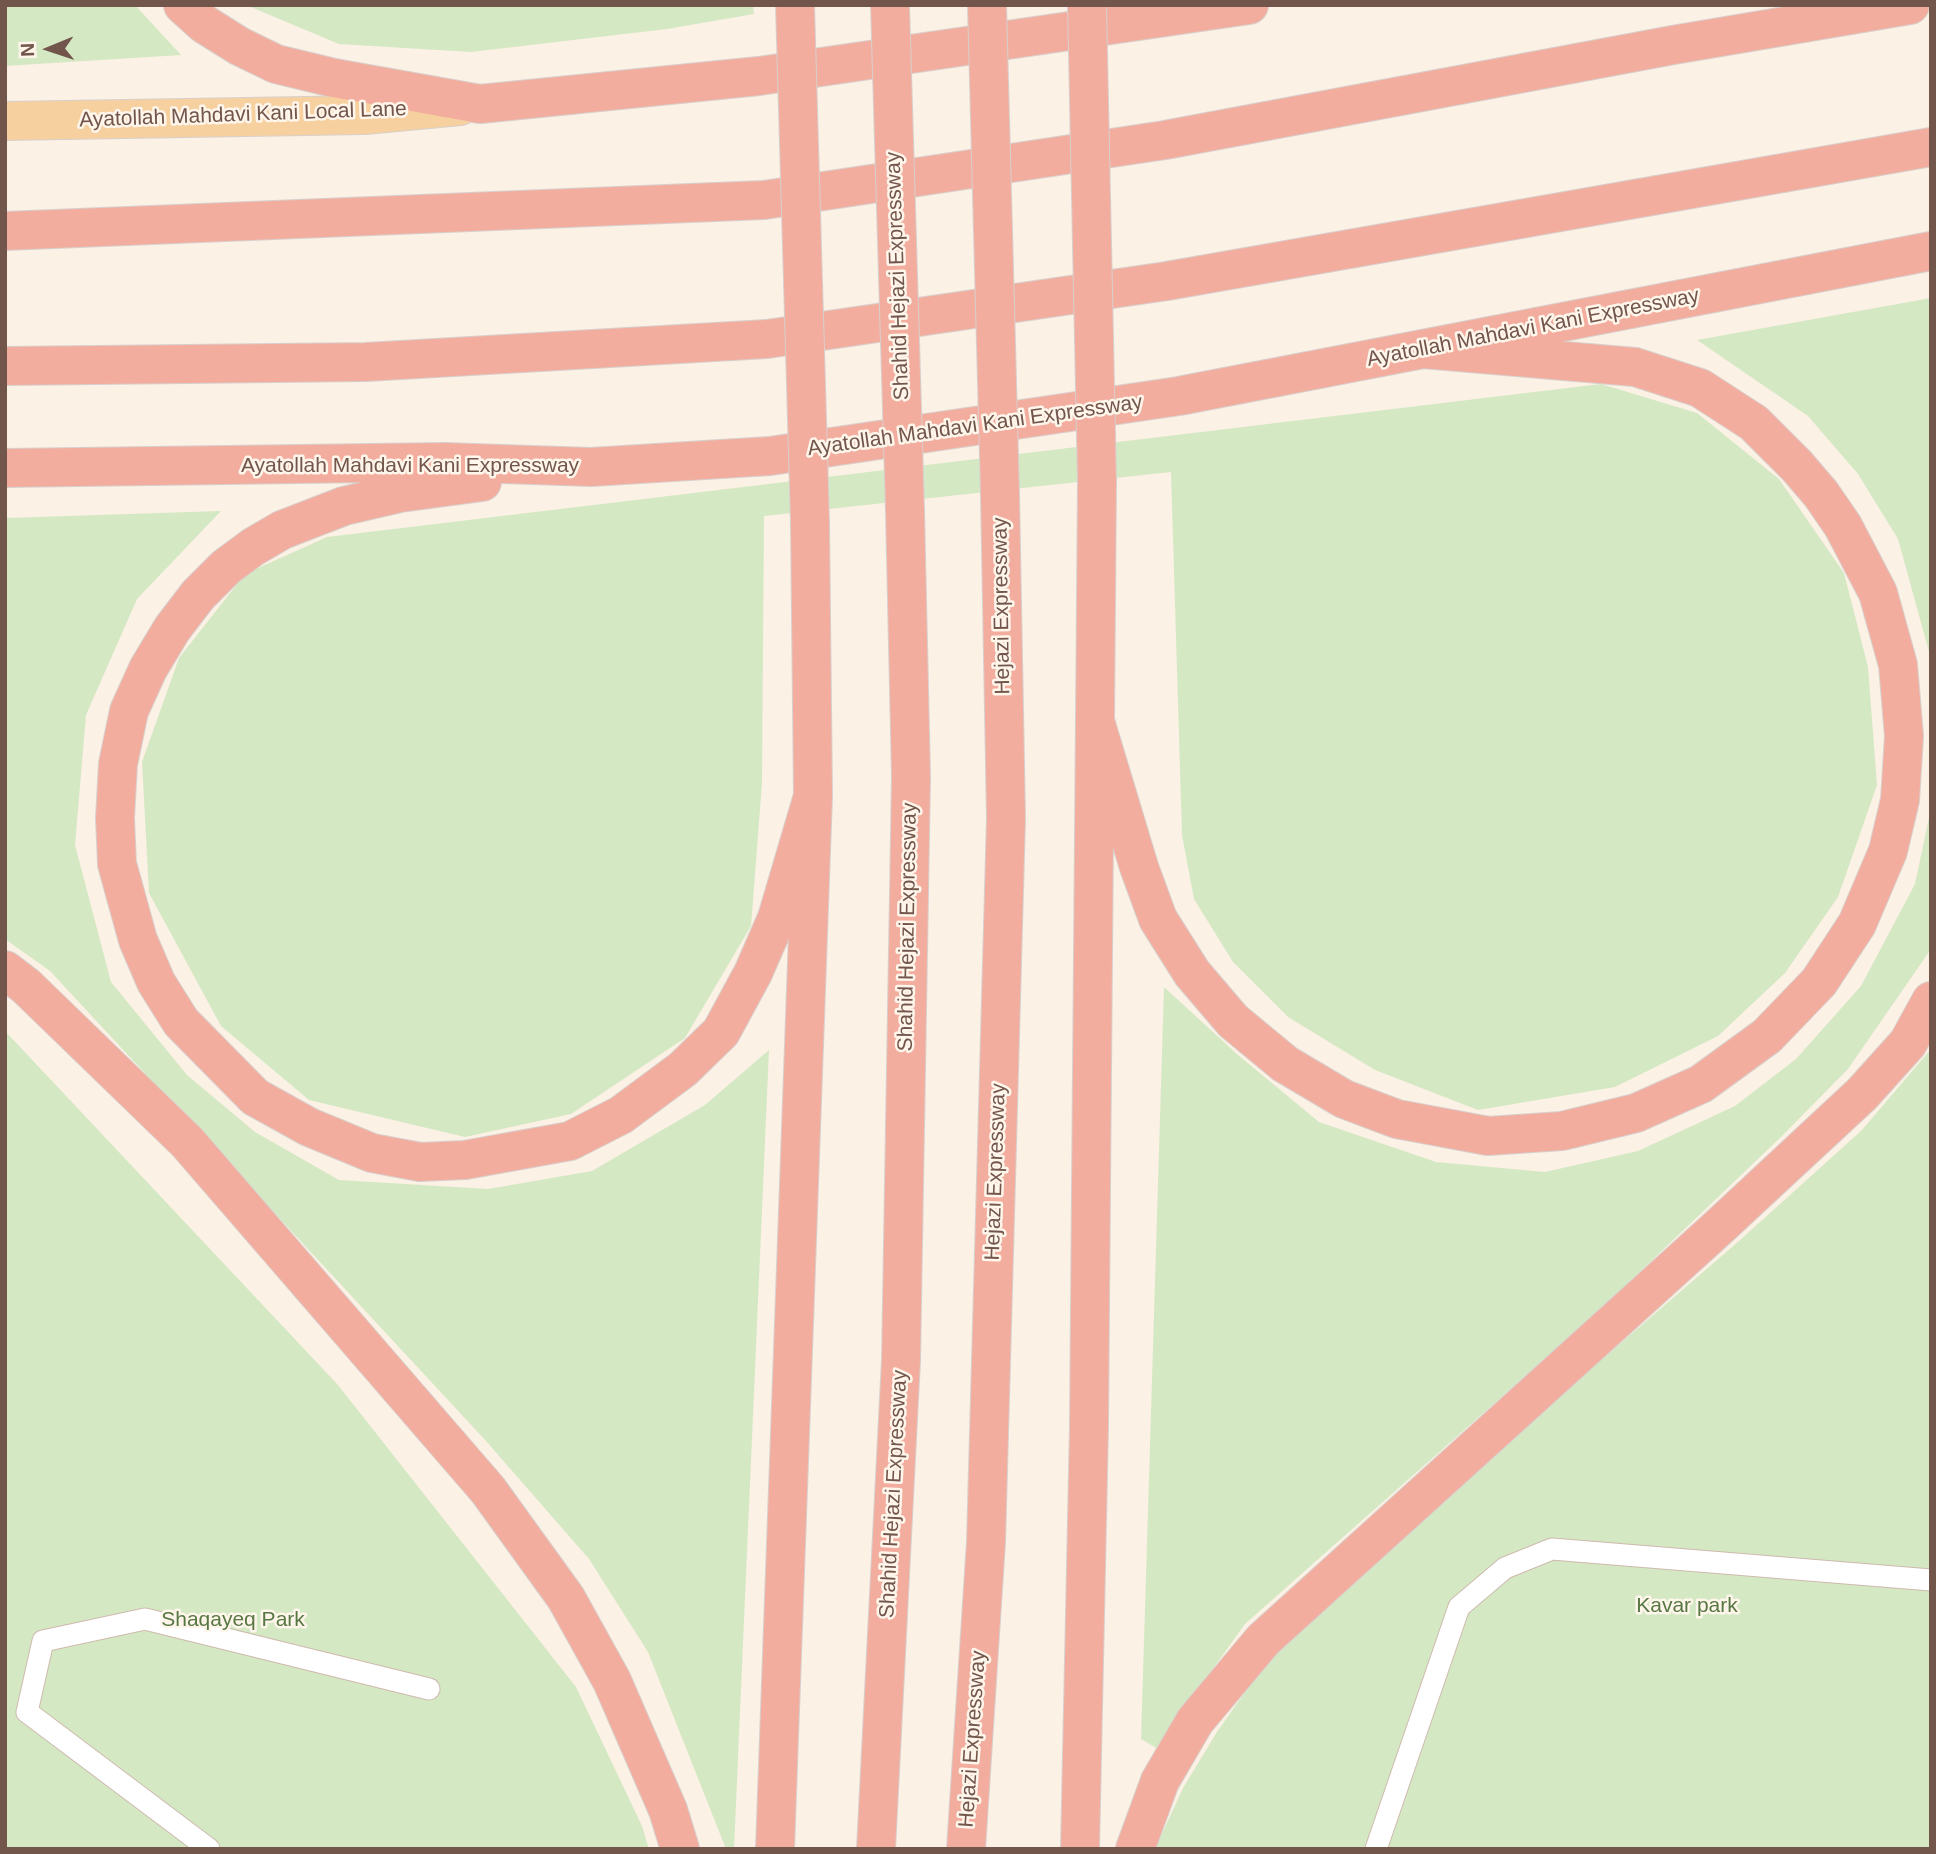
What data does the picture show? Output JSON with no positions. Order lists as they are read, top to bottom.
{
  "streets": {
    "highway": ["Shahid Hejazi Expressway", "Ayatollah Mahdavi Kani Expressway", "Hejazi Expressway"],
    "main road": ["Ayatollah Mahdavi Kani Local Lane"]
  },
  "parks": ["Kavar park", "Shaqayeq Park"],
  "north": "left"
}
